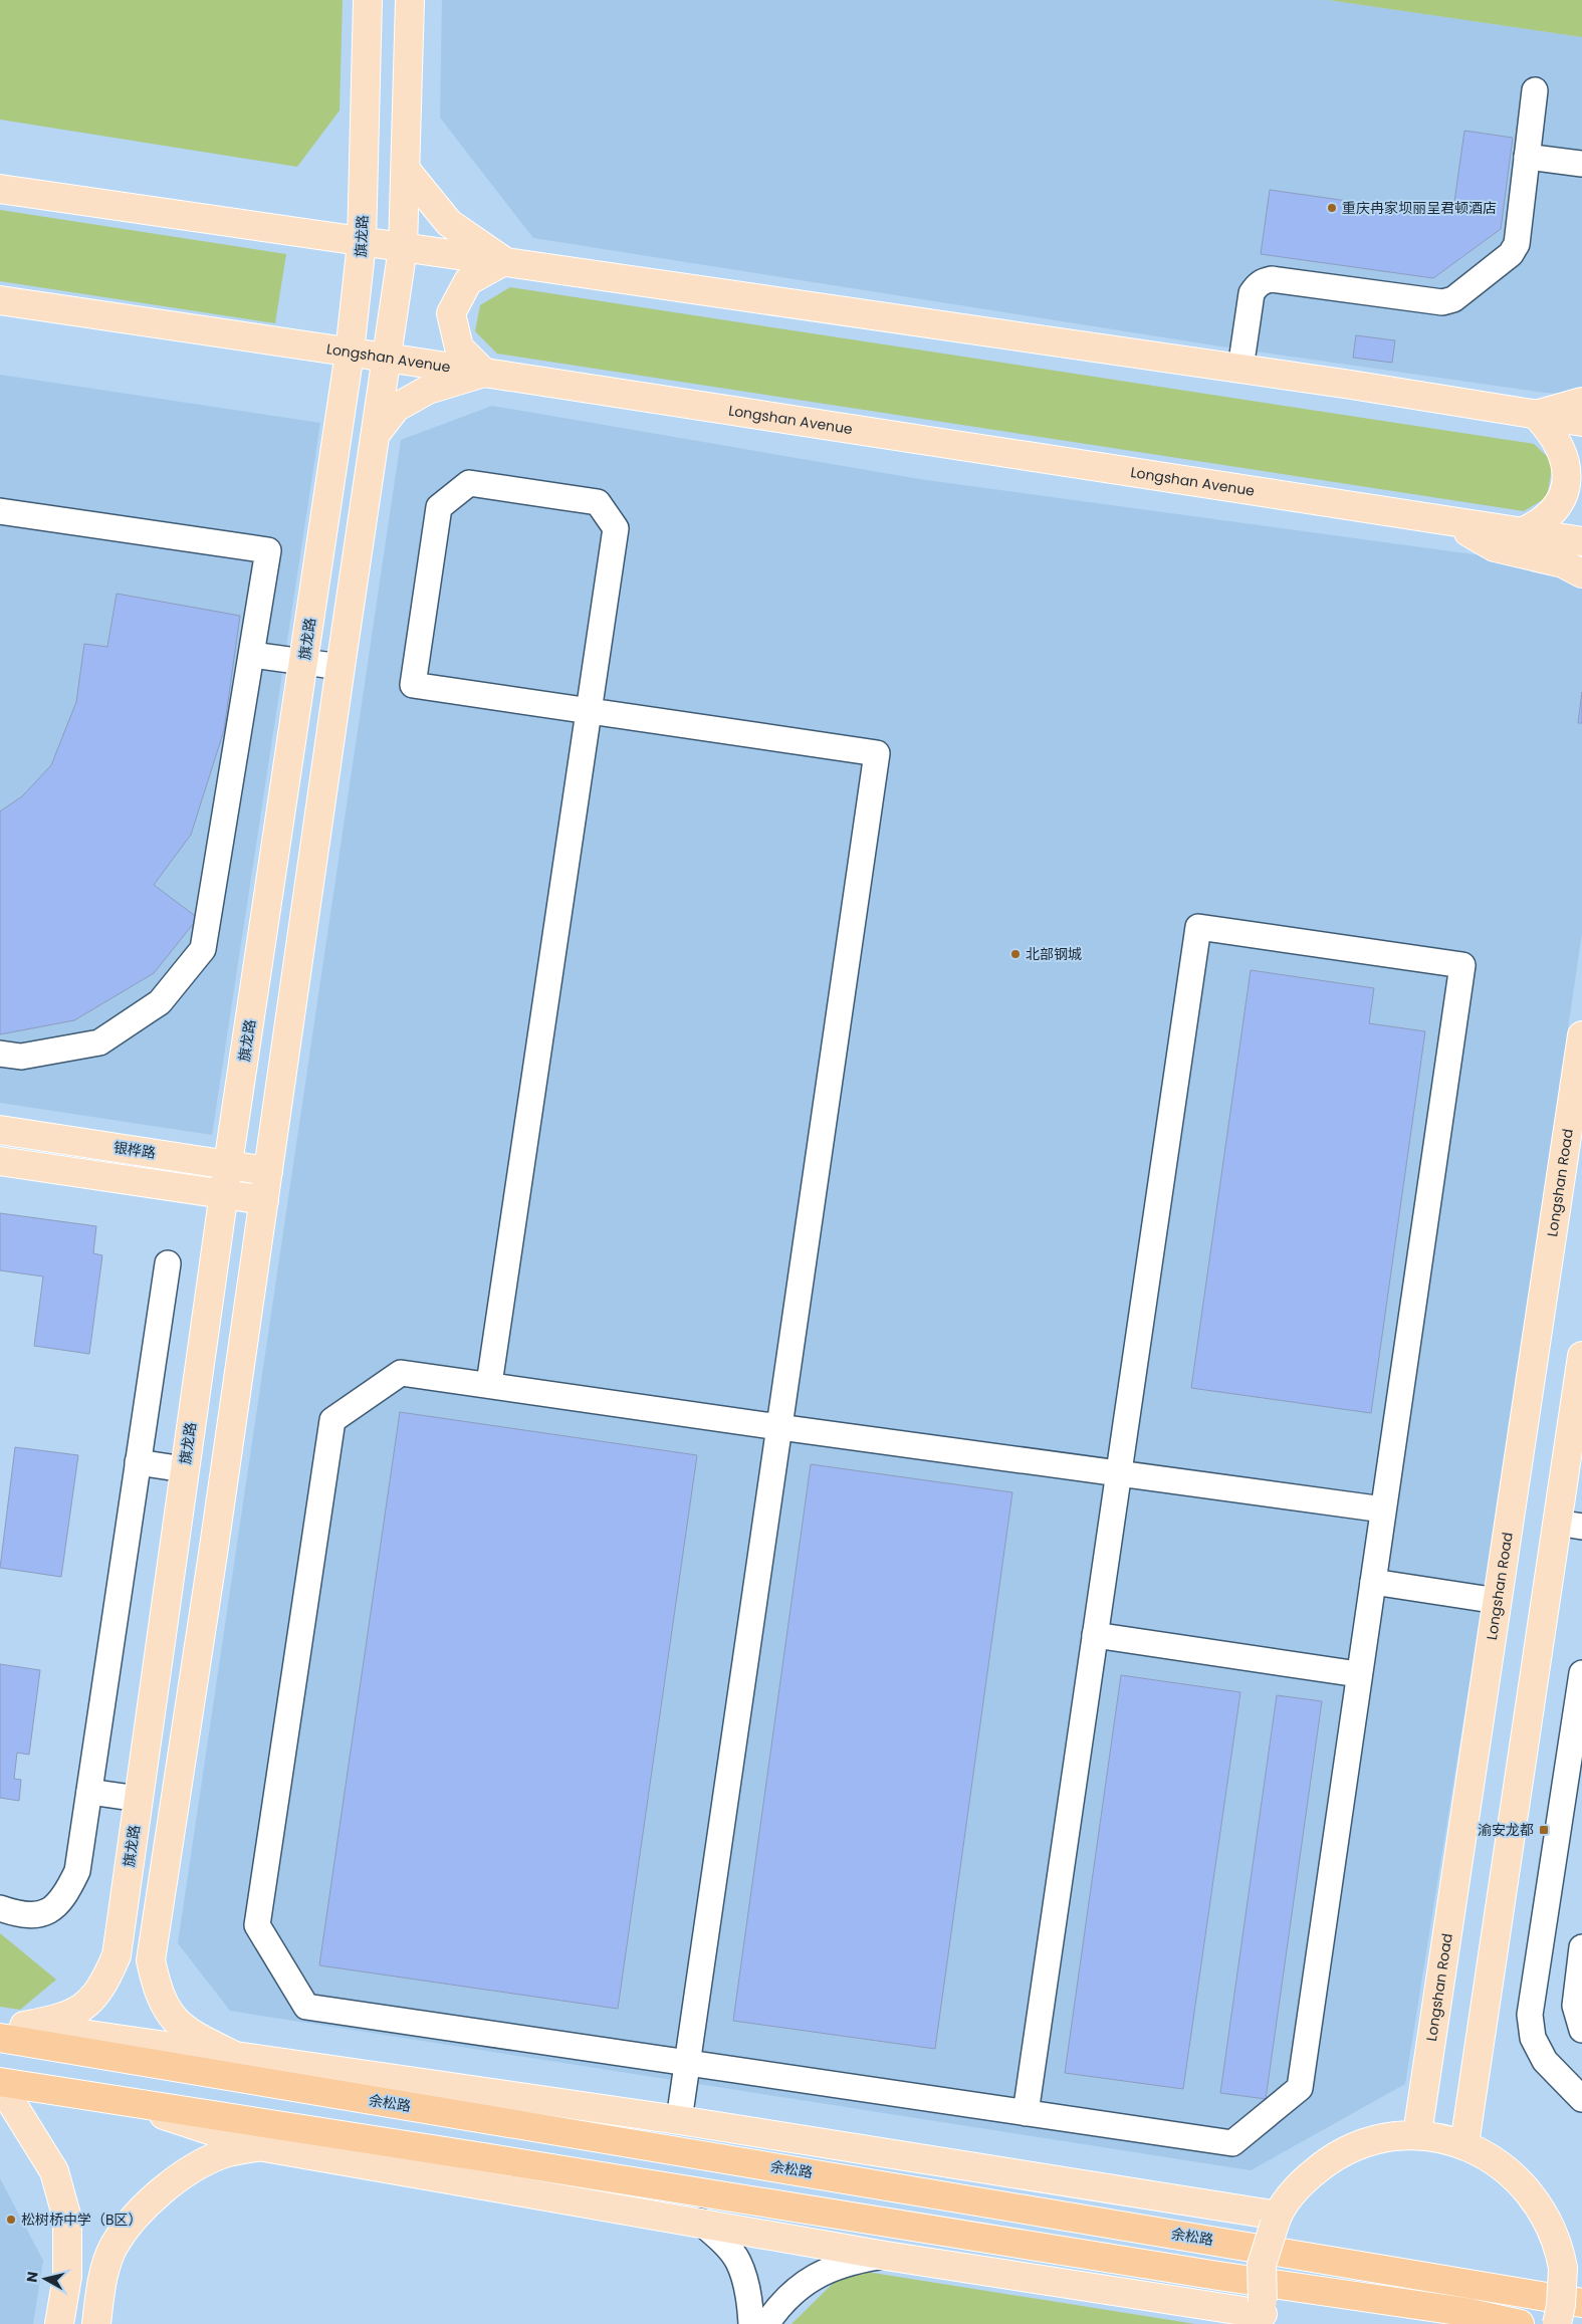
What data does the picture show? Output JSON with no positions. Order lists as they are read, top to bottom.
{
  "streets": {
    "highway": ["余松路"],
    "main road": [
      "旗龙路",
      "Longshan Avenue",
      "银桦路",
      "Longshan Road"
    ]
  },
  "crossings": [
    ["旗龙路", "Longshan Avenue"],
    ["旗龙路", "银桦路"]
  ],
  "places": {
    "other": ["重庆冉家坝丽呈君顿酒店", "北部钢城", "松树桥中学（B区）"],
    "transit": ["渝安龙都"]
  },
  "north": "left"
}
